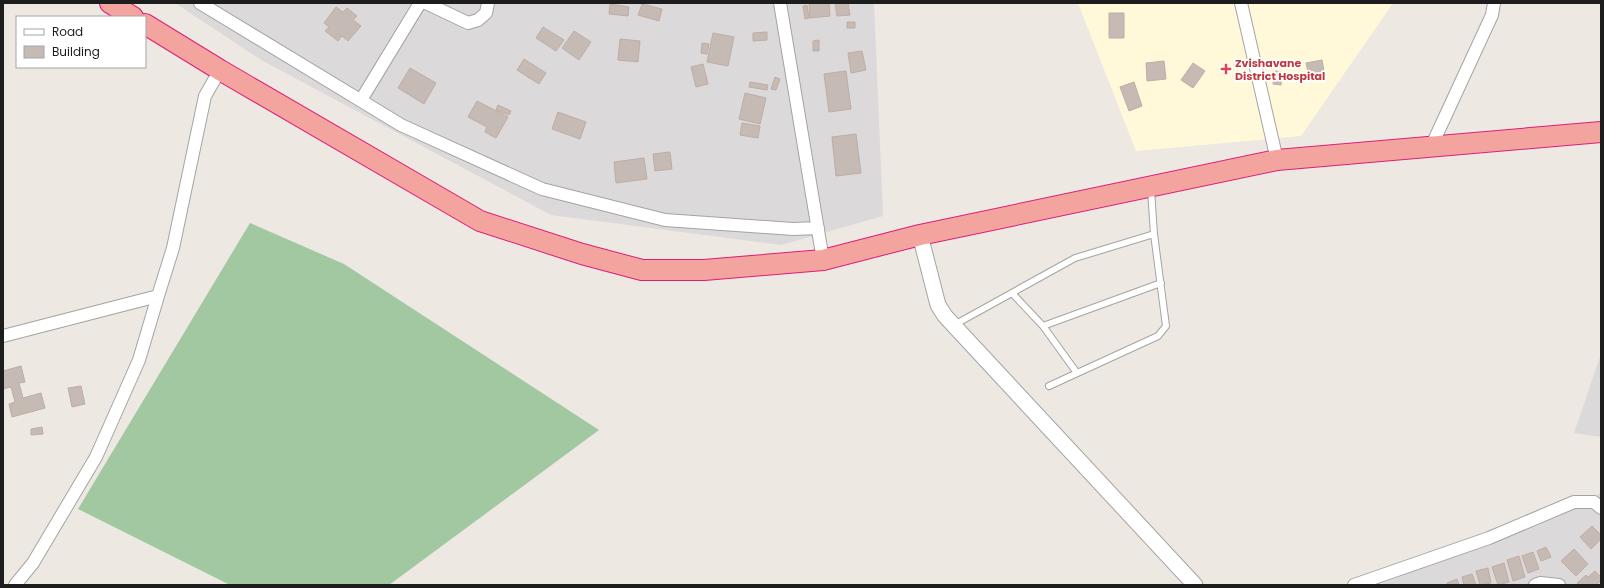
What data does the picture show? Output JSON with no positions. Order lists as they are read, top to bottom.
{
  "places": {
    "health": ["Zvishavane District Hospital"]
  },
  "legend": ["Road", "Building"]
}
